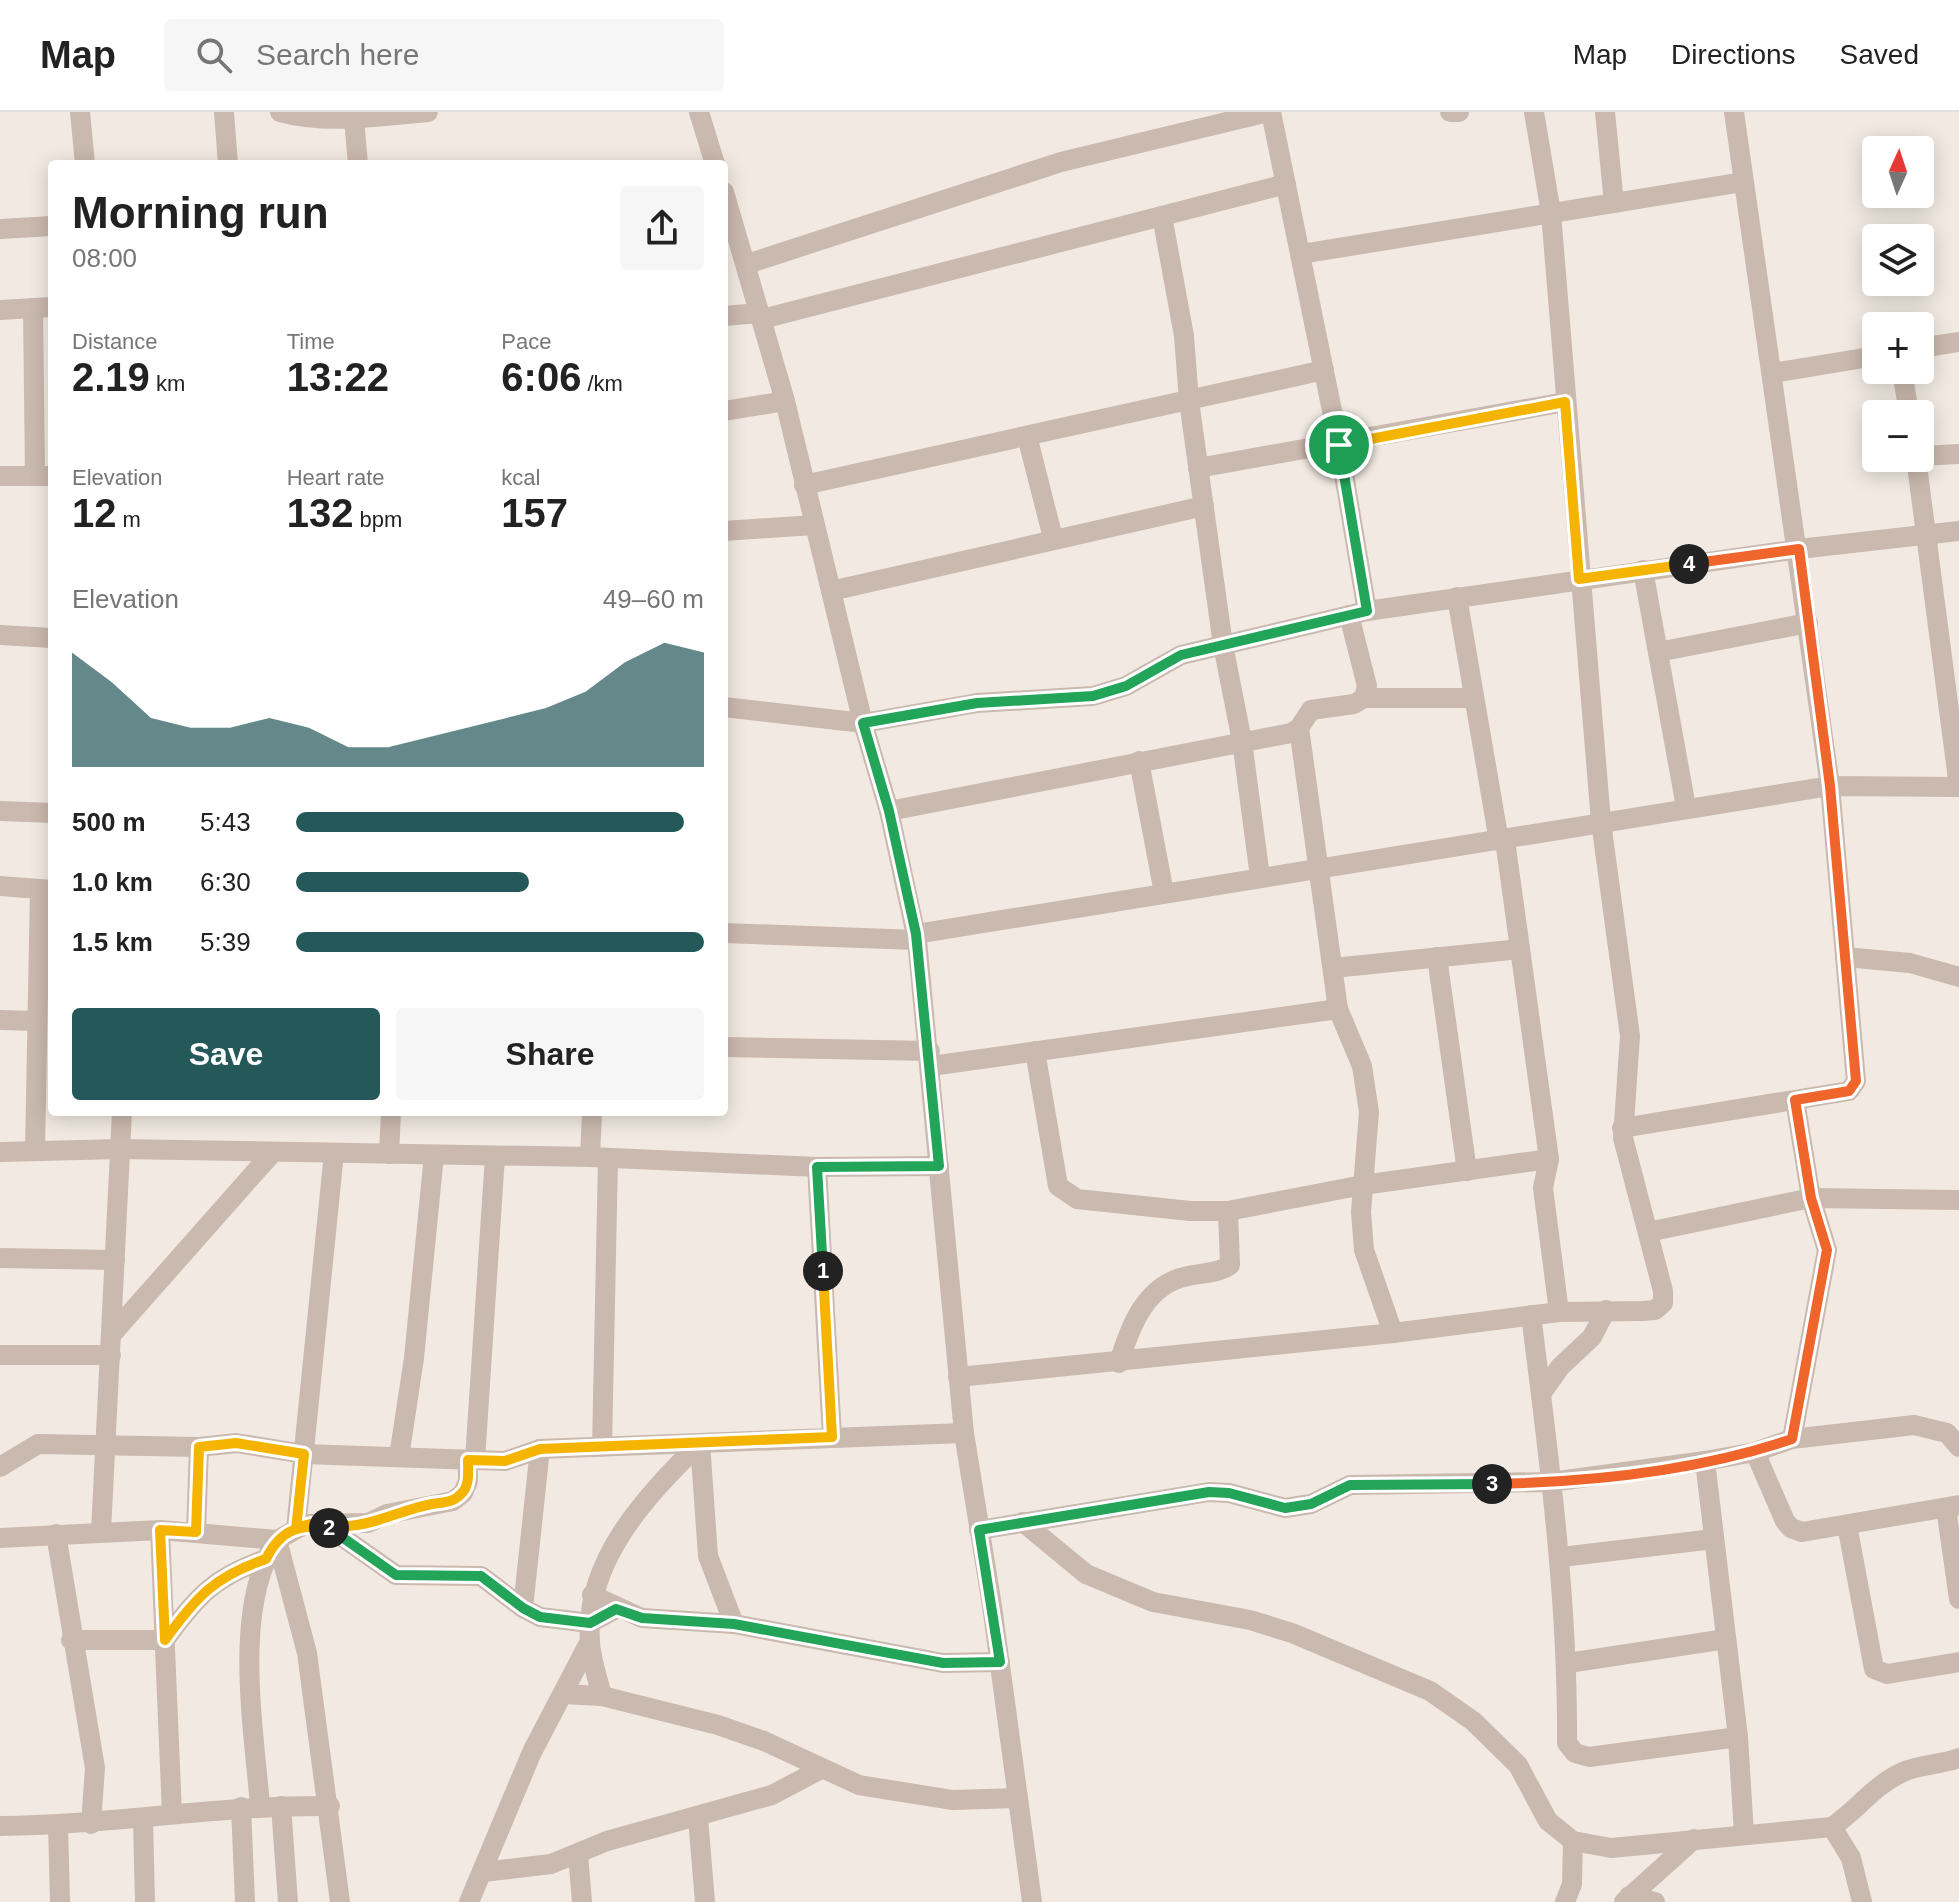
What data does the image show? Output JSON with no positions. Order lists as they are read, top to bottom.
{
  "north": "top",
  "page": {
    "header": "Map",
    "search": "Search here",
    "nav": ["Map", "Directions", "Saved"],
    "map_buttons": ["+", "−"],
    "heading": ["Morning run", "08:00"],
    "stats": [
      ["Distance", "2.19 km"],
      ["Time", "13:22"],
      ["Pace", "6:06 /km"],
      ["Elevation", "12 m"],
      ["Heart rate", "132 bpm"],
      ["kcal", "157"]
    ],
    "pins": [
      "4",
      "1",
      "3",
      "2"
    ],
    "chart": ["Elevation", "49–60 m"],
    "list": [
      {
        "name": "500 m",
        "note": "5:43"
      },
      {
        "name": "1.0 km",
        "note": "6:30"
      },
      {
        "name": "1.5 km",
        "note": "5:39"
      }
    ],
    "buttons": ["Save", "Share"]
  }
}
